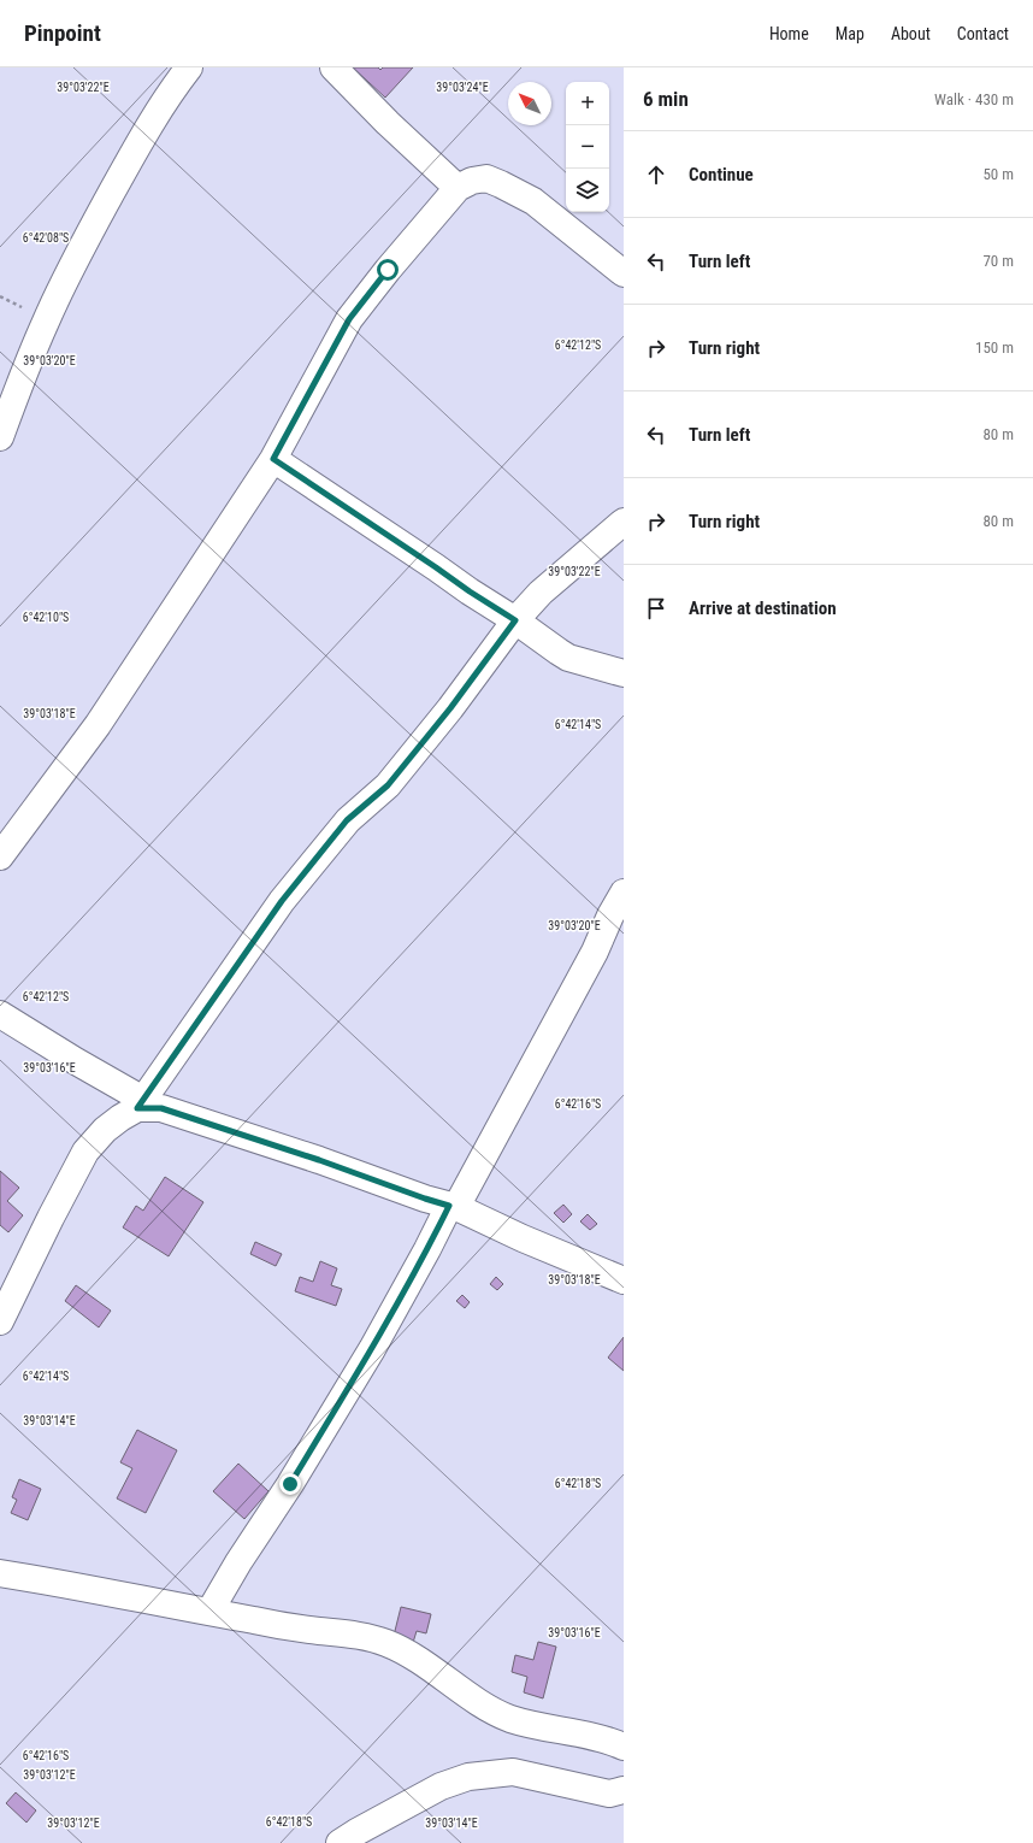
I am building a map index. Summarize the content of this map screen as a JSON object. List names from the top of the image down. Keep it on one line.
{"north":"top left","page":{"header":"Pinpoint","nav":["Home","Map","About","Contact"],"heading":["6 min","Walk · 430 m"],"map_buttons":["+","−"],"list":[["Continue","50 m"],["Turn left","70 m"],["Turn right","150 m"],["Turn left","80 m"],["Turn right","80 m"],"Arrive at destination"]},"coordinates":["39°03'22\"E","39°03'24\"E","6°42'08\"S","6°42'12\"S","39°03'20\"E","6°42'10\"S","39°03'18\"E","6°42'14\"S","39°03'16\"E","6°42'16\"S","39°03'14\"E","6°42'18\"S","39°03'12\"E"]}
